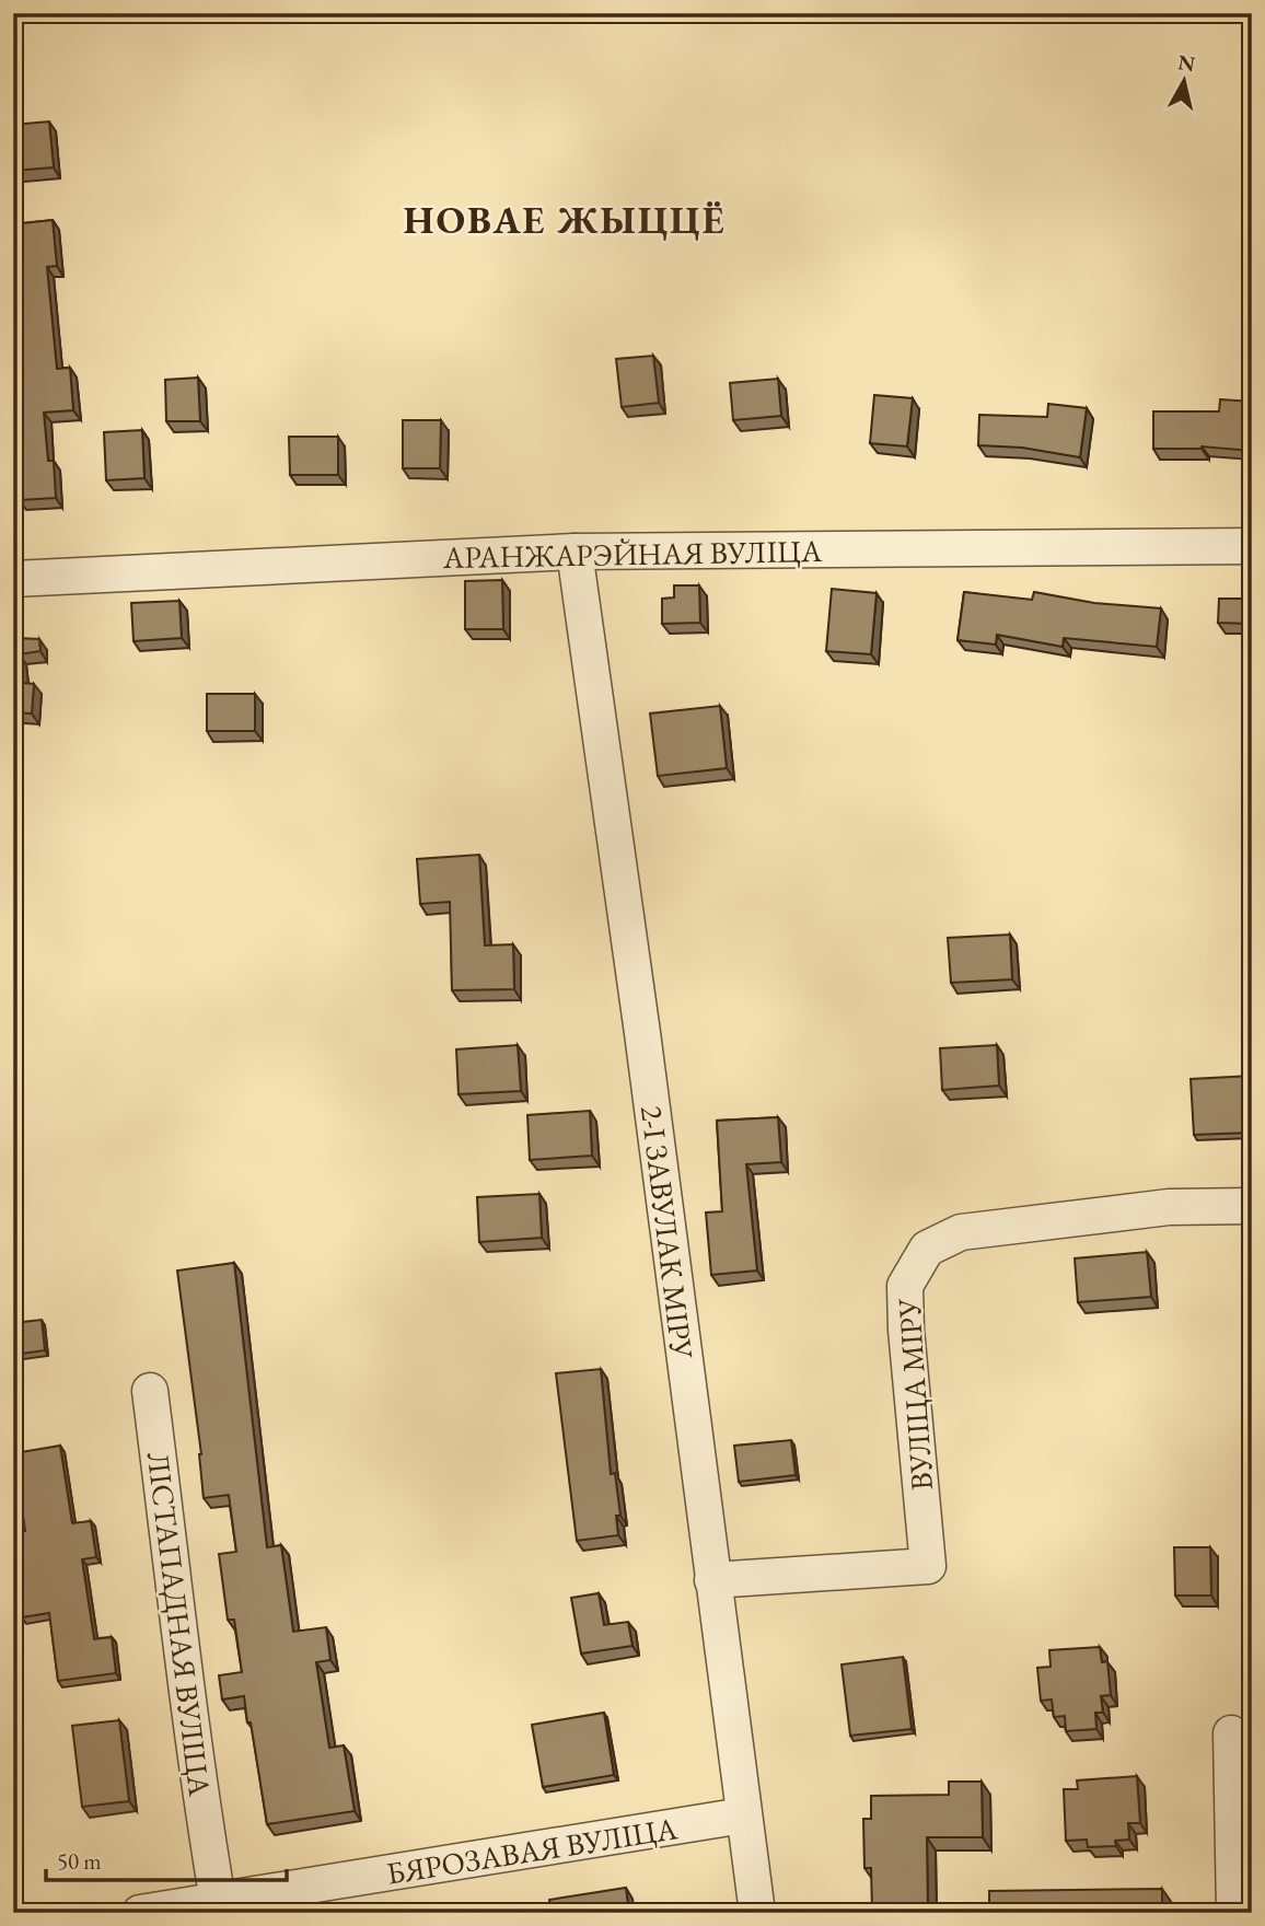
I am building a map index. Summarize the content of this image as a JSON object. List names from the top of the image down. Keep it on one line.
{"streets":{"street":["АРАНЖАРЭЙНАЯ ВУЛІЦА","2-І ЗАВУЛАК МІРУ","ВУЛІЦА МІРУ","ЛІСТАПАДНАЯ ВУЛІЦА","БЯРОЗАВАЯ ВУЛІЦА"]},"crossings":[["АРАНЖАРЭЙНАЯ ВУЛІЦА","2-І ЗАВУЛАК МІРУ"],["2-І ЗАВУЛАК МІРУ","ВУЛІЦА МІРУ"],["2-І ЗАВУЛАК МІРУ","БЯРОЗАВАЯ ВУЛІЦА"],["ЛІСТАПАДНАЯ ВУЛІЦА","БЯРОЗАВАЯ ВУЛІЦА"]],"districts":["НОВАЕ ЖЫЦЦЁ"],"scale_bar":"50 m","north":"top"}
